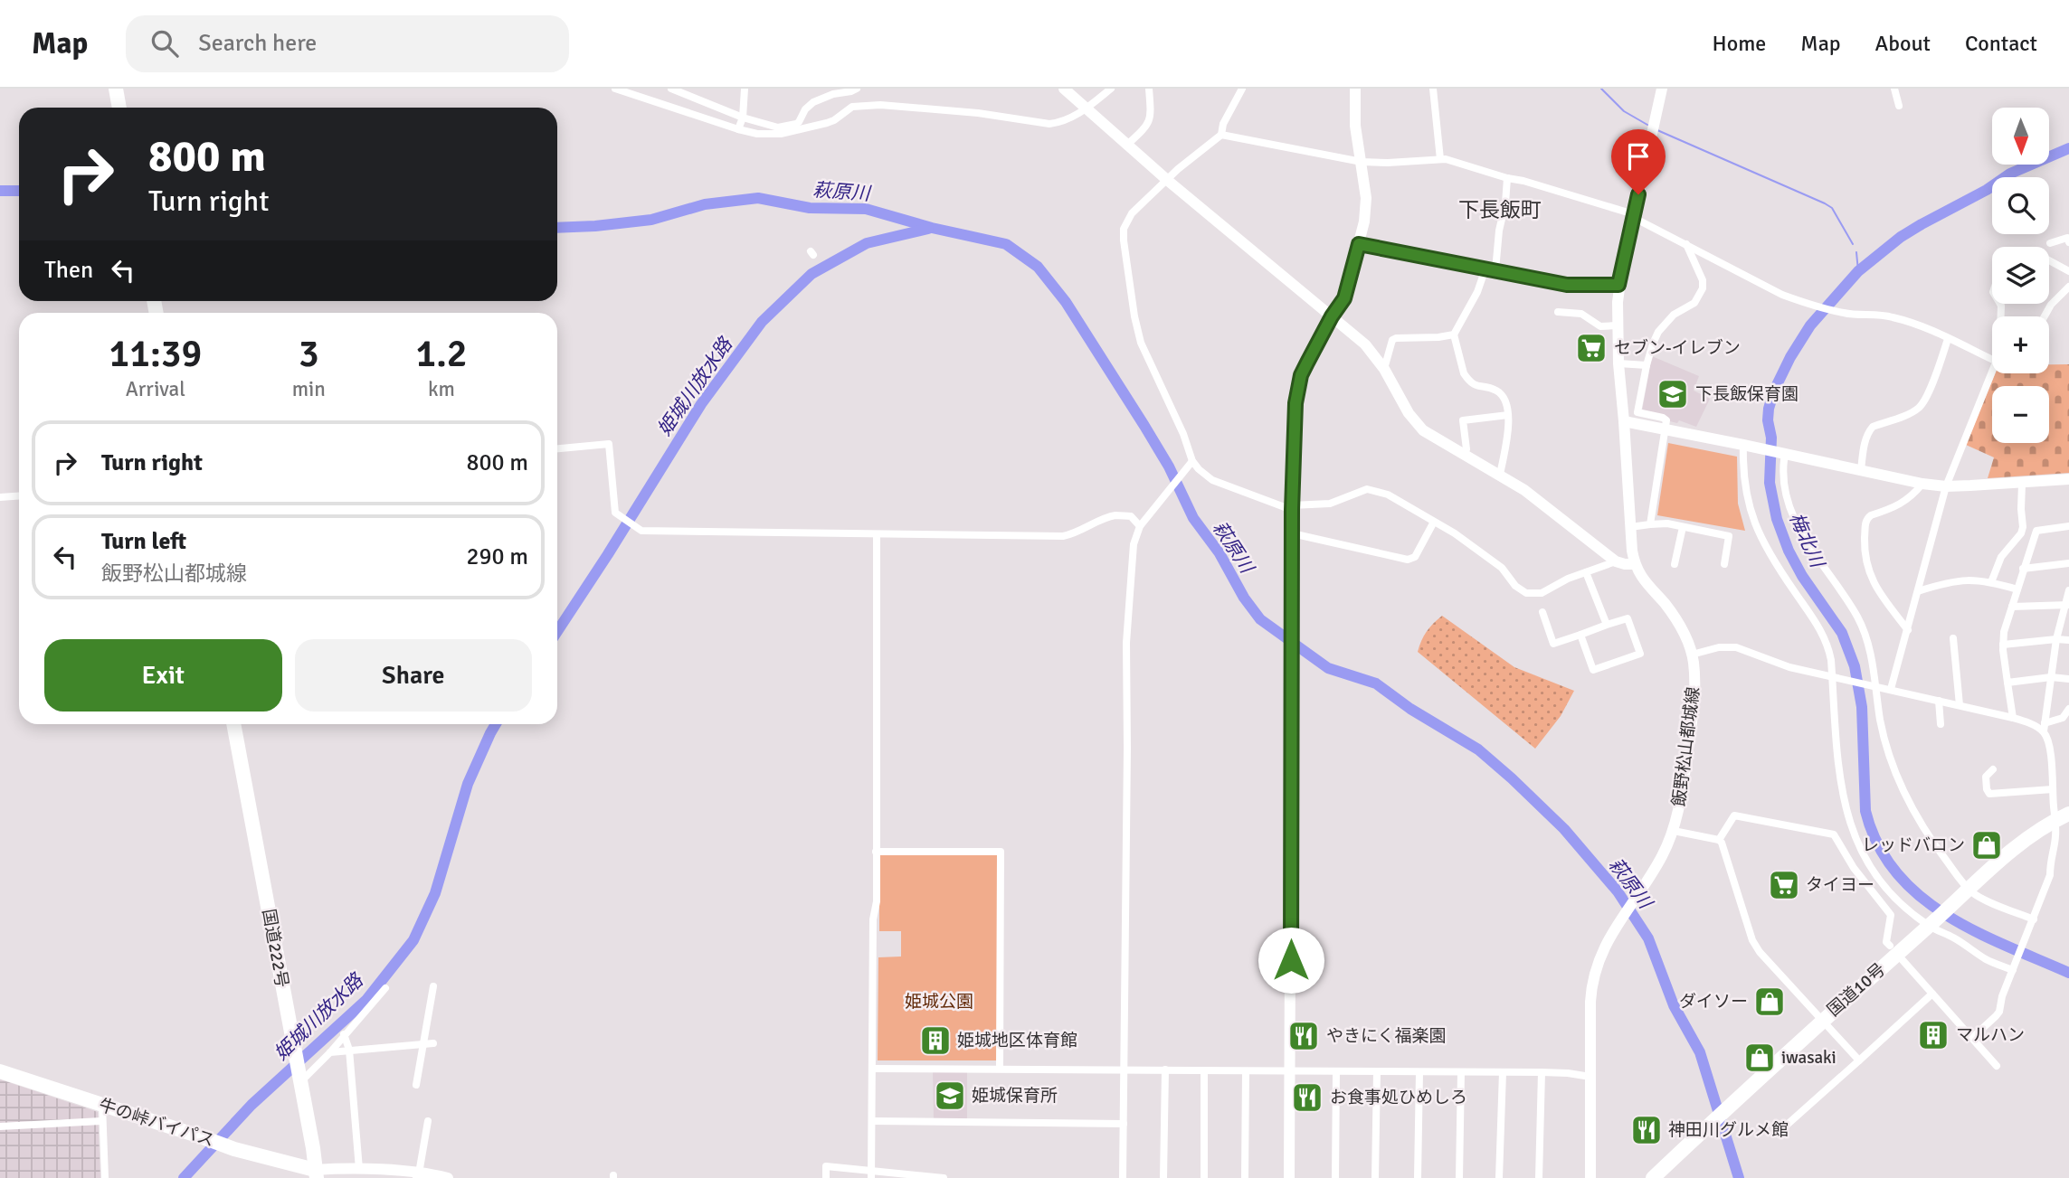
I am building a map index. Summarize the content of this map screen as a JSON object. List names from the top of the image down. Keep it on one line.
{"streets":{"highway":["国道222号","国道10号","牛の峠バイパス"],"street":["飯野松山都城線"]},"crossings":[["国道222号","牛の峠バイパス"]],"districts":["下長飯町"],"water":["萩原川","姫城川放水路","梅北川"],"parks":["姫城公園"],"places":{"supermarket":["セブン-イレブン","タイヨー"],"school or university":["下長飯保育園","姫城保育所"],"shop":["レッドバロン","ダイソー","iwasaki"],"building":["マルハン","姫城地区体育館"],"restaurant":["やきにく福楽園","お食事処ひめしろ","神田川グルメ館"]},"north":"bottom","page":{"header":"Map","search":"Search here","nav":["Home","Map","About","Contact"],"map_buttons":["+","−"],"turn":["800 m","Turn right"],"then":"Then","eta":["11:39","Arrival","3","min","1.2","km"],"list":[{"name":"Turn right","value":"800 m"},{"name":"Turn left","note":"飯野松山都城線","value":"290 m"}],"buttons":["Exit","Share"]}}
